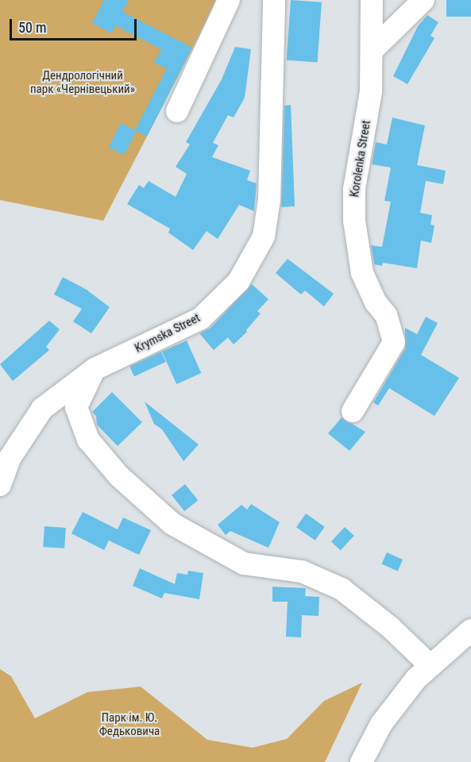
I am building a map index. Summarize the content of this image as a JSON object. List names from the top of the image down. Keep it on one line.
{"streets":{"street":["Korolenka Street","Krymska Street"]},"parks":["Дендрологічний парк «Чернівецький»","Парк ім. Ю. Федьковича"],"scale_bar":"50 m"}
